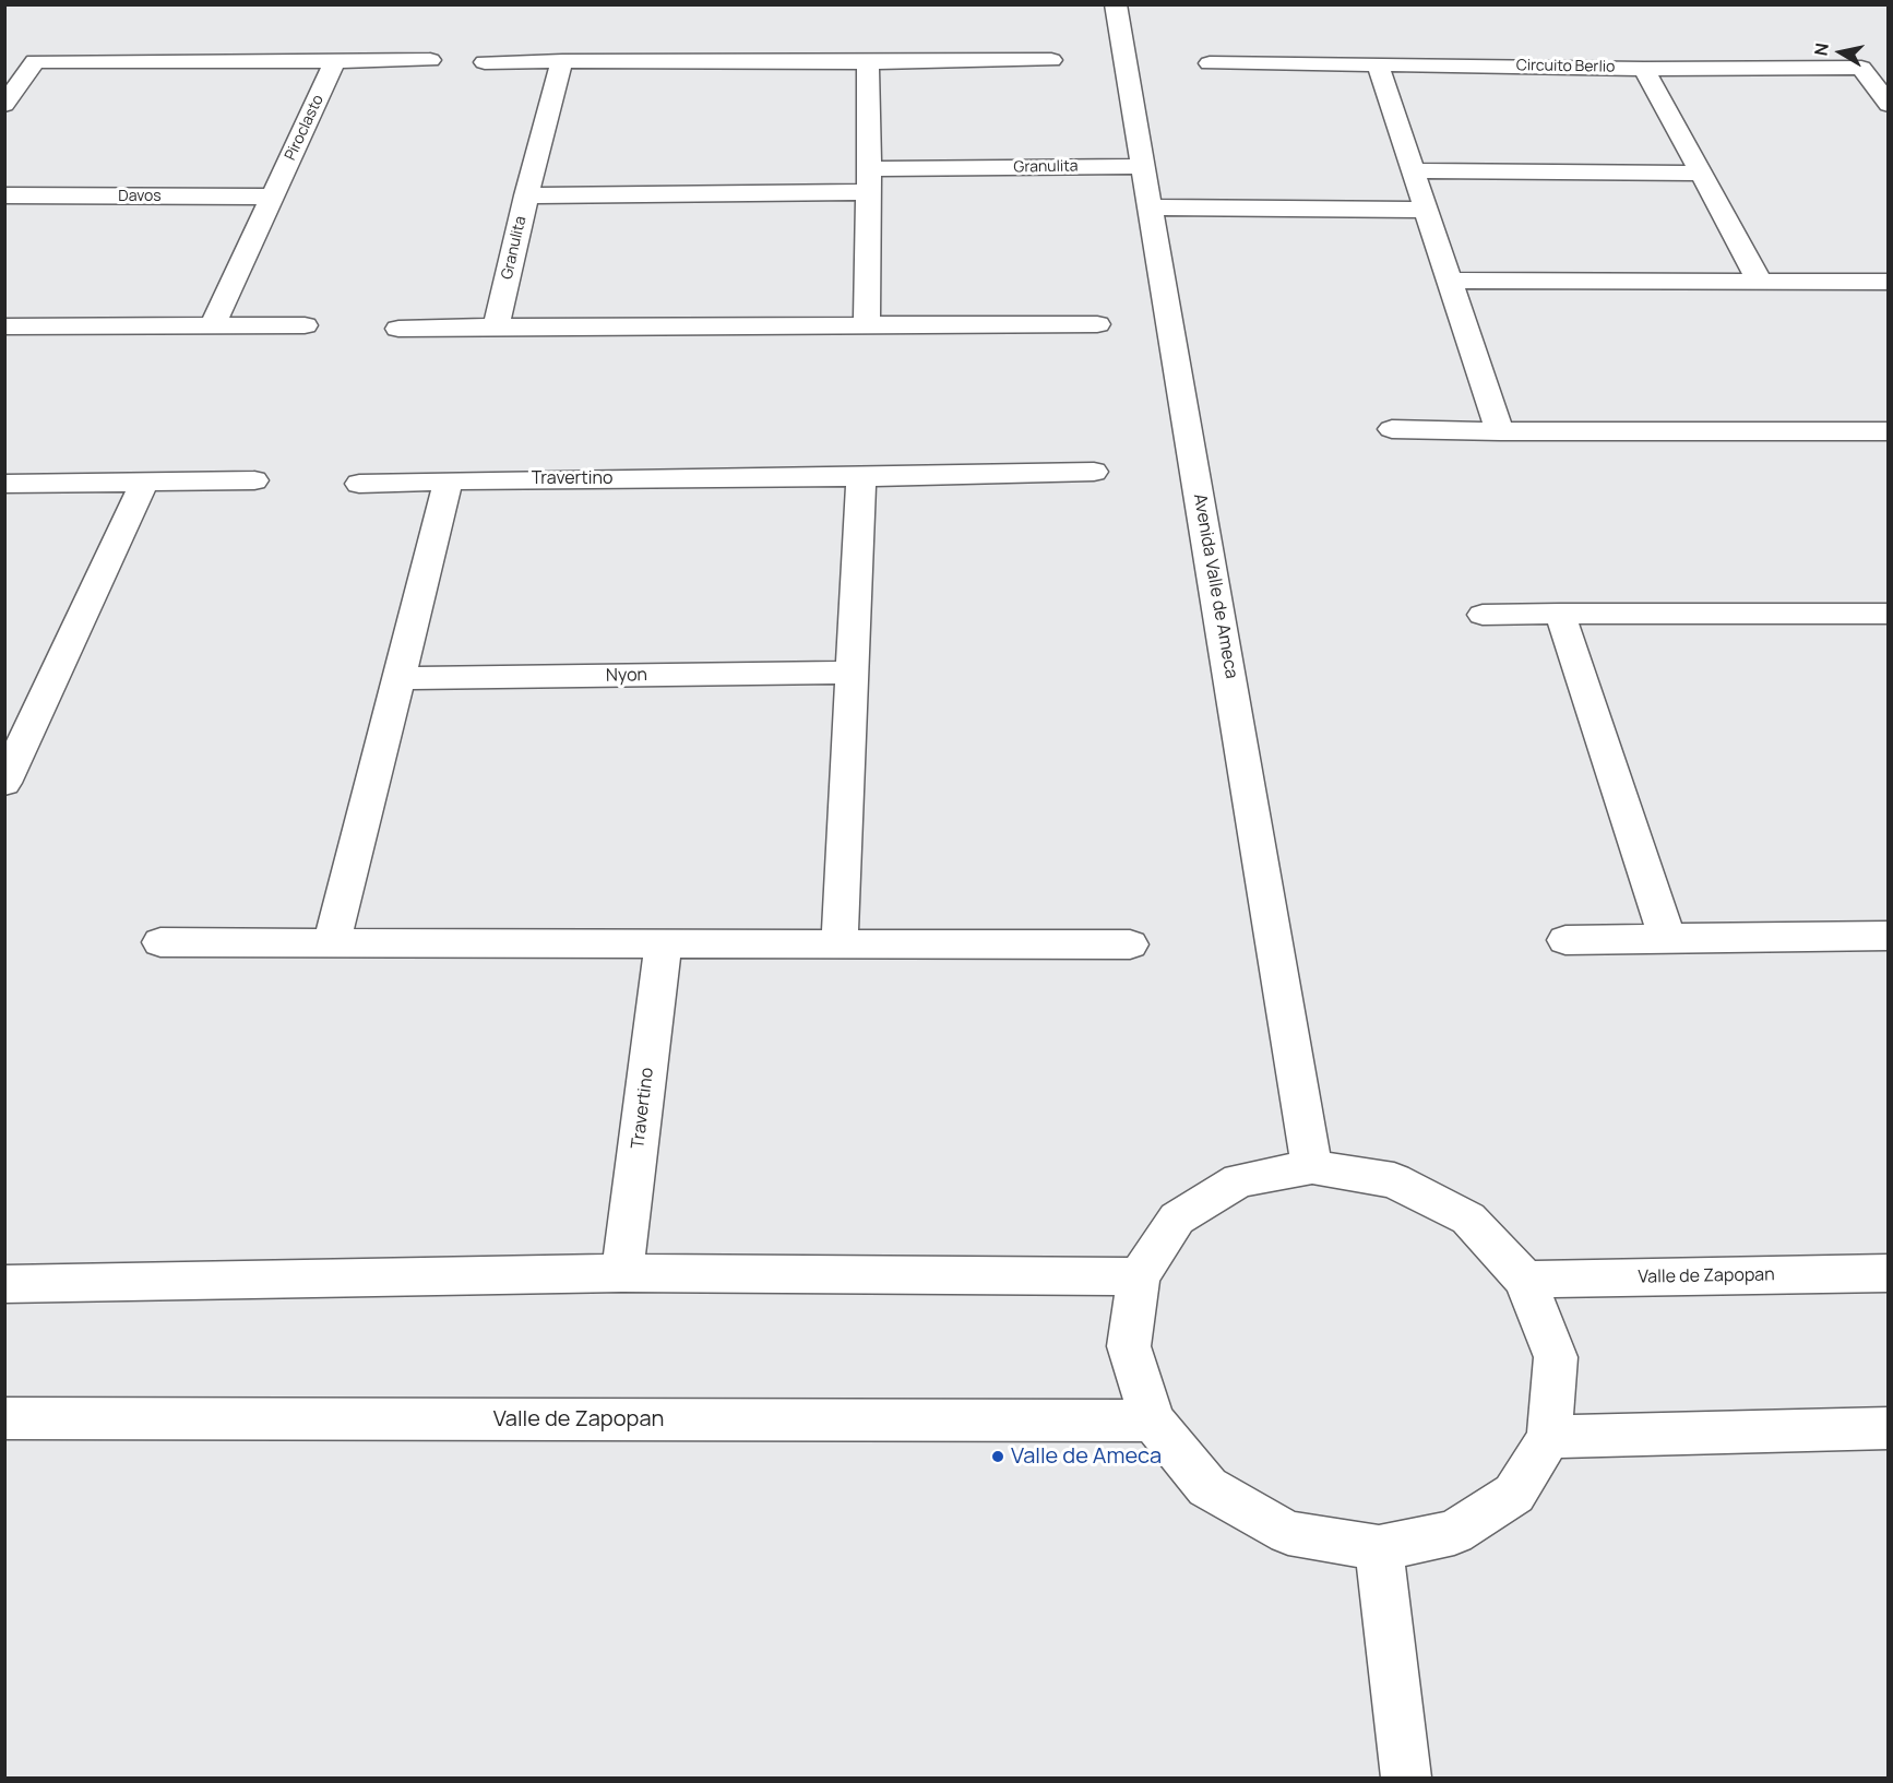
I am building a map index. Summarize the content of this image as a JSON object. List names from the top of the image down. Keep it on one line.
{"streets":{"street":["Circuito Berlio","Piroclasto","Granulita","Davos","Travertino","Avenida Valle de Ameca","Nyon","Valle de Zapopan"]},"crossings":[["Piroclasto","Davos"],["Granulita","Avenida Valle de Ameca"]],"places":["Valle de Ameca"],"north":"left"}
